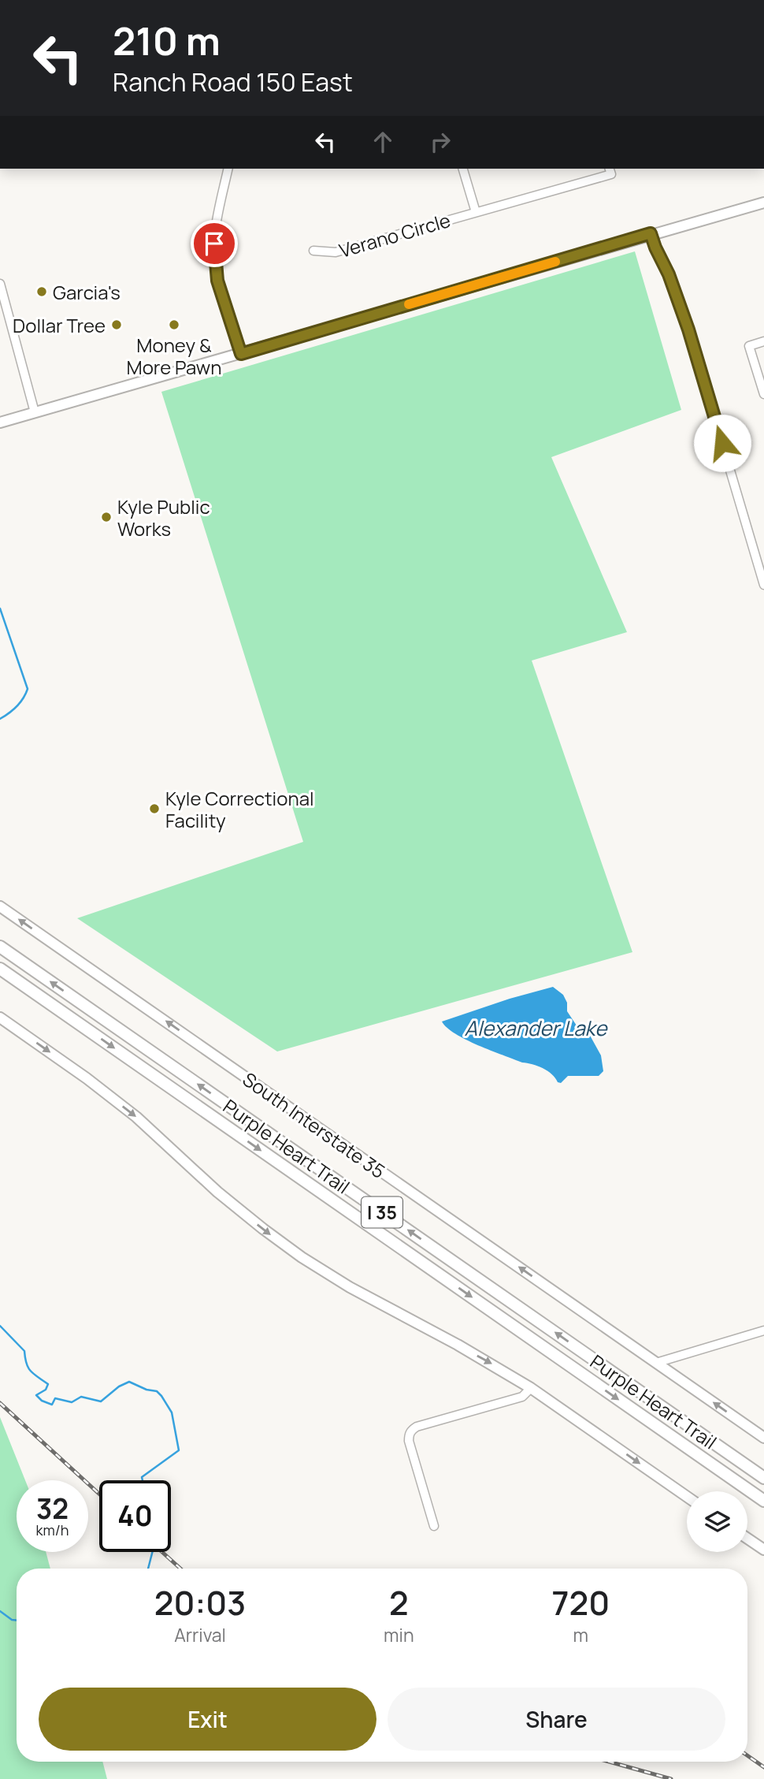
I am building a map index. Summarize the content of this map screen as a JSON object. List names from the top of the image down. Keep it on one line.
{"streets":{"highway":["Purple Heart Trail","I 35"],"main road":["South Interstate 35"],"street":["Verano Circle"]},"one_way":["South Interstate 35"],"water":["Alexander Lake"],"places":["Garcia's","Dollar Tree","Money & More Pawn","Kyle Public Works","Kyle Correctional Facility"],"page":{"turn":["210 m","Ranch Road 150 East"],"speed":"32 km/h","limit":"40","eta":["20:03","Arrival","2","min","720","m"],"buttons":["Exit","Share"]}}
